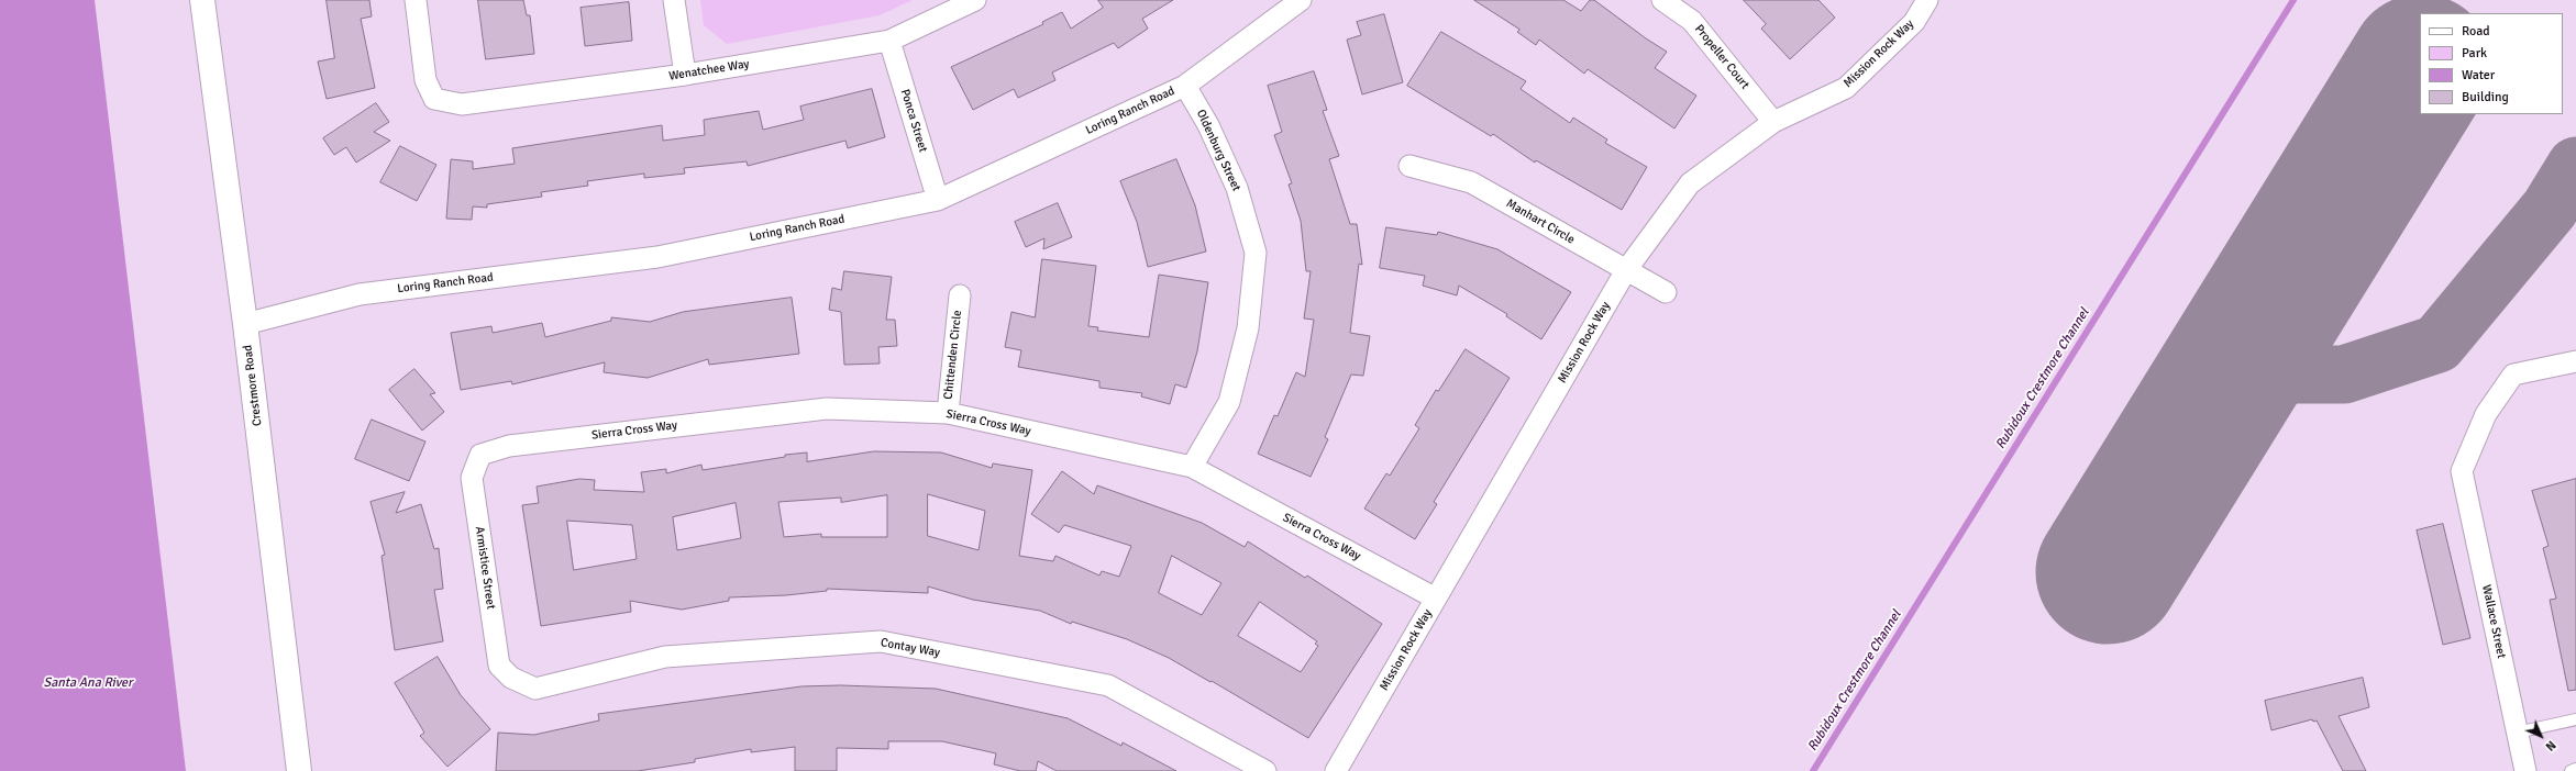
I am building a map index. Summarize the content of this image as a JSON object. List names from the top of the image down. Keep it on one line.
{"streets":{"street":["Mission Rock Way","Propeller Court","Wenatchee Way","Loring Ranch Road","Ponca Street","Oldenburg Street","Manhart Circle","Chittenden Circle","Crestmore Road","Sierra Cross Way","Armistice Street","Wallace Street","Contay Way"]},"crossings":[["Mission Rock Way","Propeller Court"],["Mission Rock Way","Manhart Circle"],["Mission Rock Way","Sierra Cross Way"],["Wenatchee Way","Ponca Street"],["Loring Ranch Road","Ponca Street"],["Loring Ranch Road","Oldenburg Street"],["Loring Ranch Road","Crestmore Road"],["Oldenburg Street","Sierra Cross Way"],["Chittenden Circle","Sierra Cross Way"],["Sierra Cross Way","Armistice Street"],["Armistice Street","Contay Way"]],"water":["Rubidoux Crestmore Channel","Santa Ana River"],"legend":["Road","Park","Water","Building"],"north":"bottom right"}
